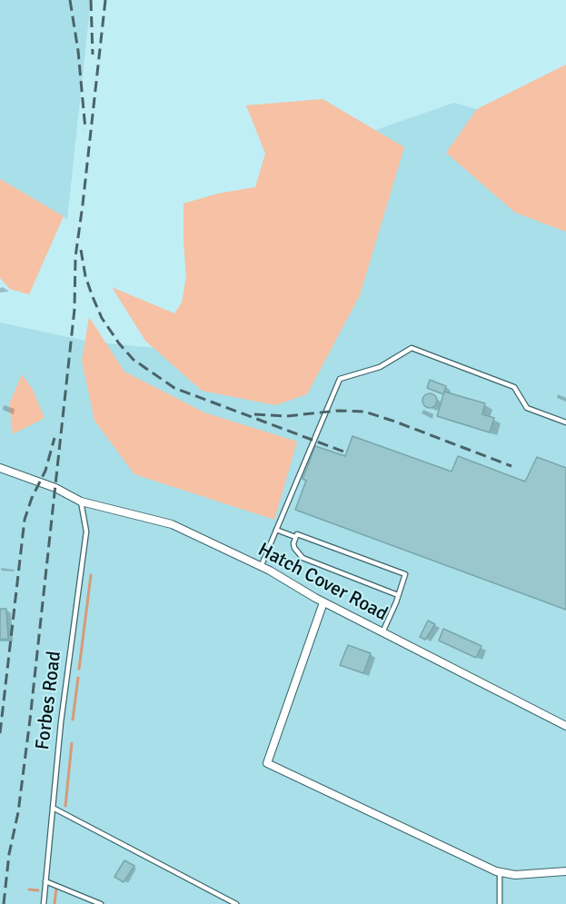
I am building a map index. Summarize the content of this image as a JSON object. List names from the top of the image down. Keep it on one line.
{"streets":{"street":["Hatch Cover Road"],"lane":["Forbes Road"]},"crossings":[["Hatch Cover Road","Forbes Road"]]}
